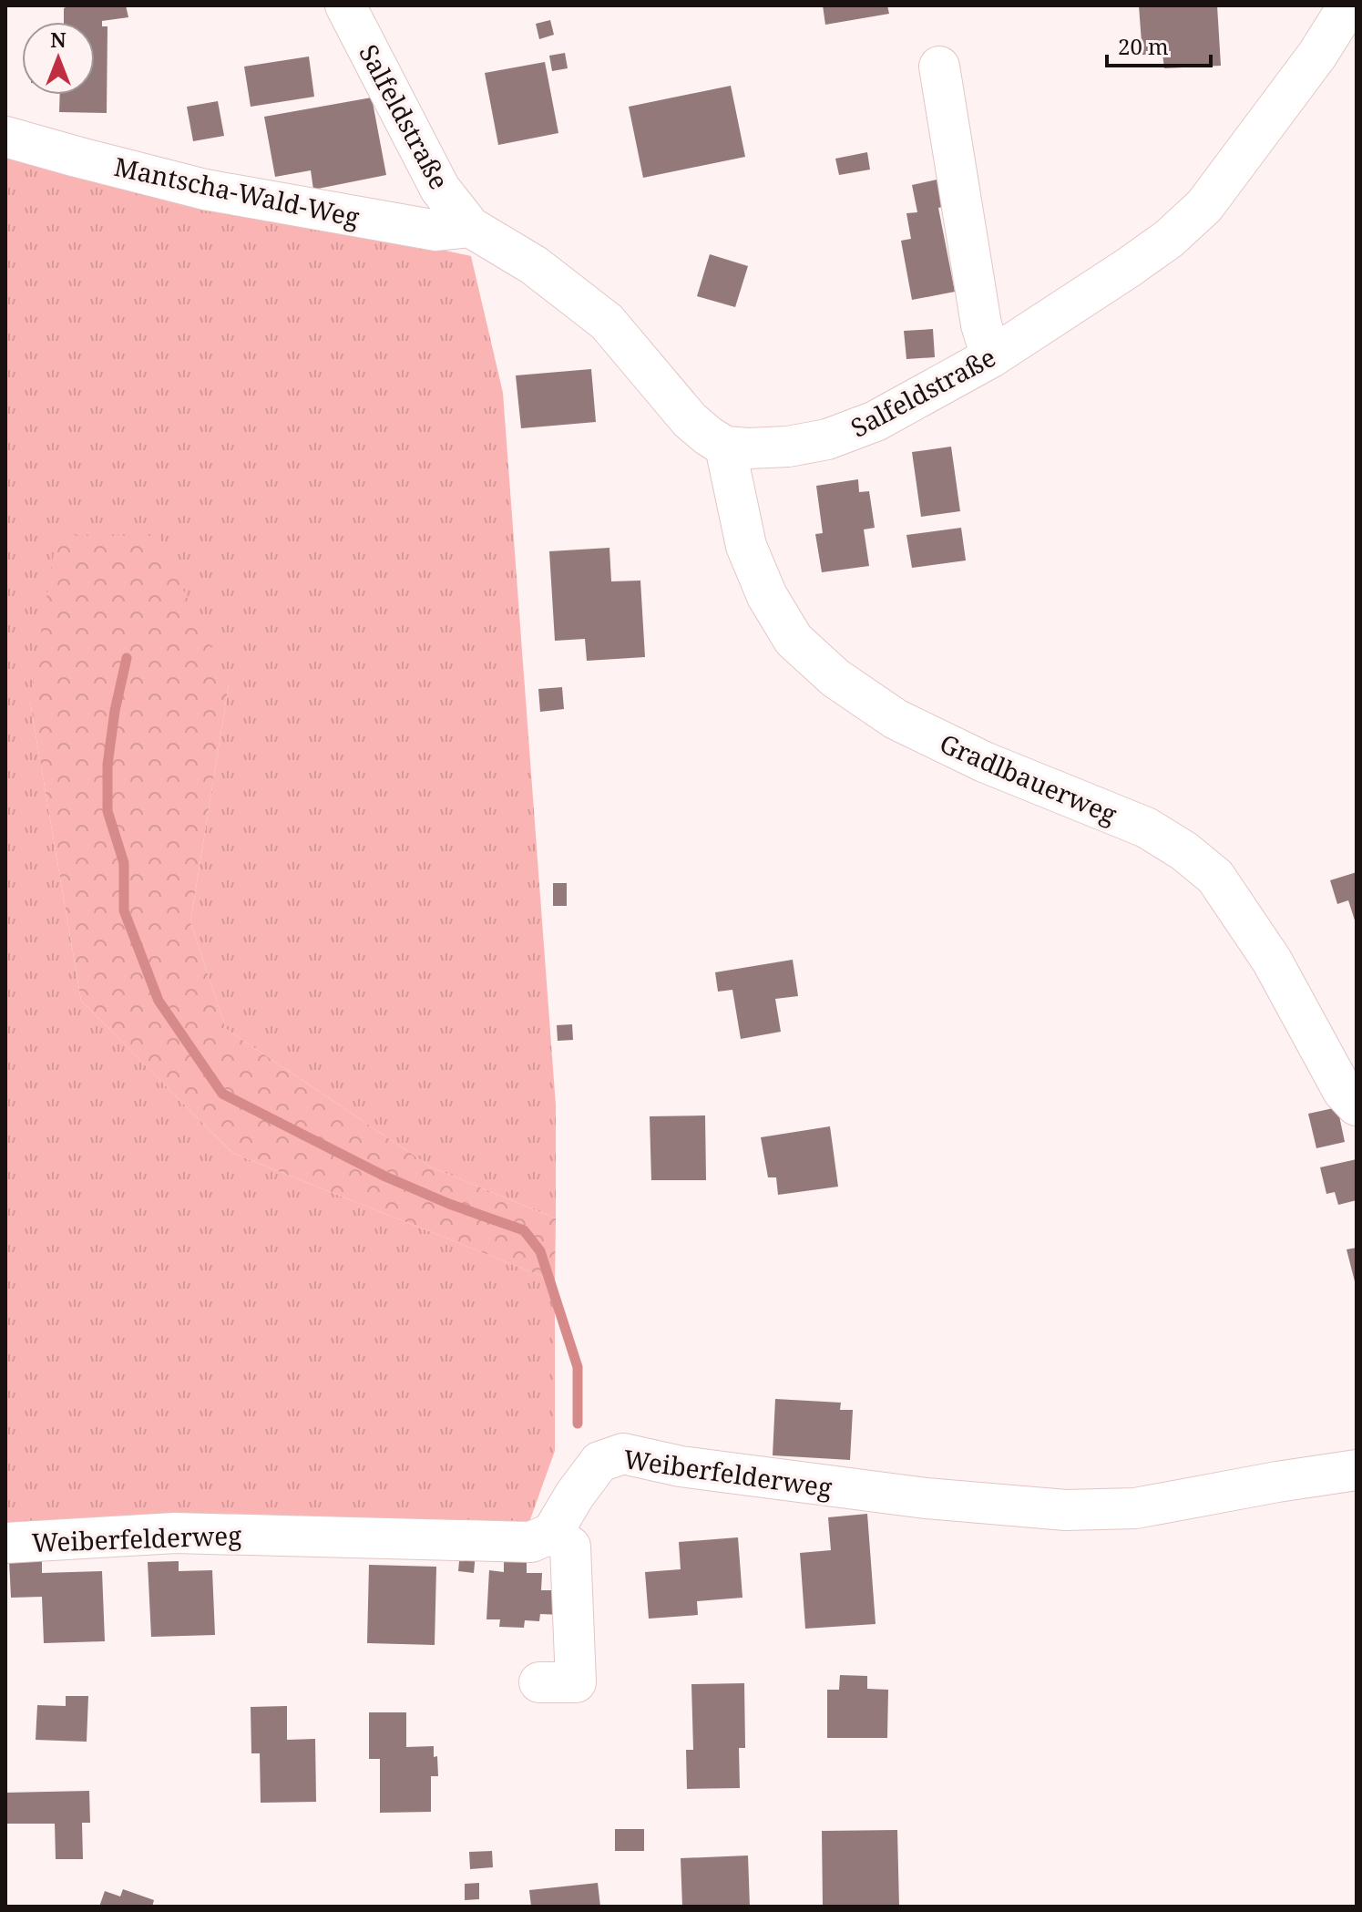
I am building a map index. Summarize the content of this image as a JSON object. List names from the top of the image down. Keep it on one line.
{"streets":{"street":["Salfeldstraße","Mantscha-Wald-Weg","Gradlbauerweg","Weiberfelderweg"]},"crossings":[["Salfeldstraße","Mantscha-Wald-Weg"],["Salfeldstraße","Gradlbauerweg"]],"scale_bar":"20 m","north":"top"}
